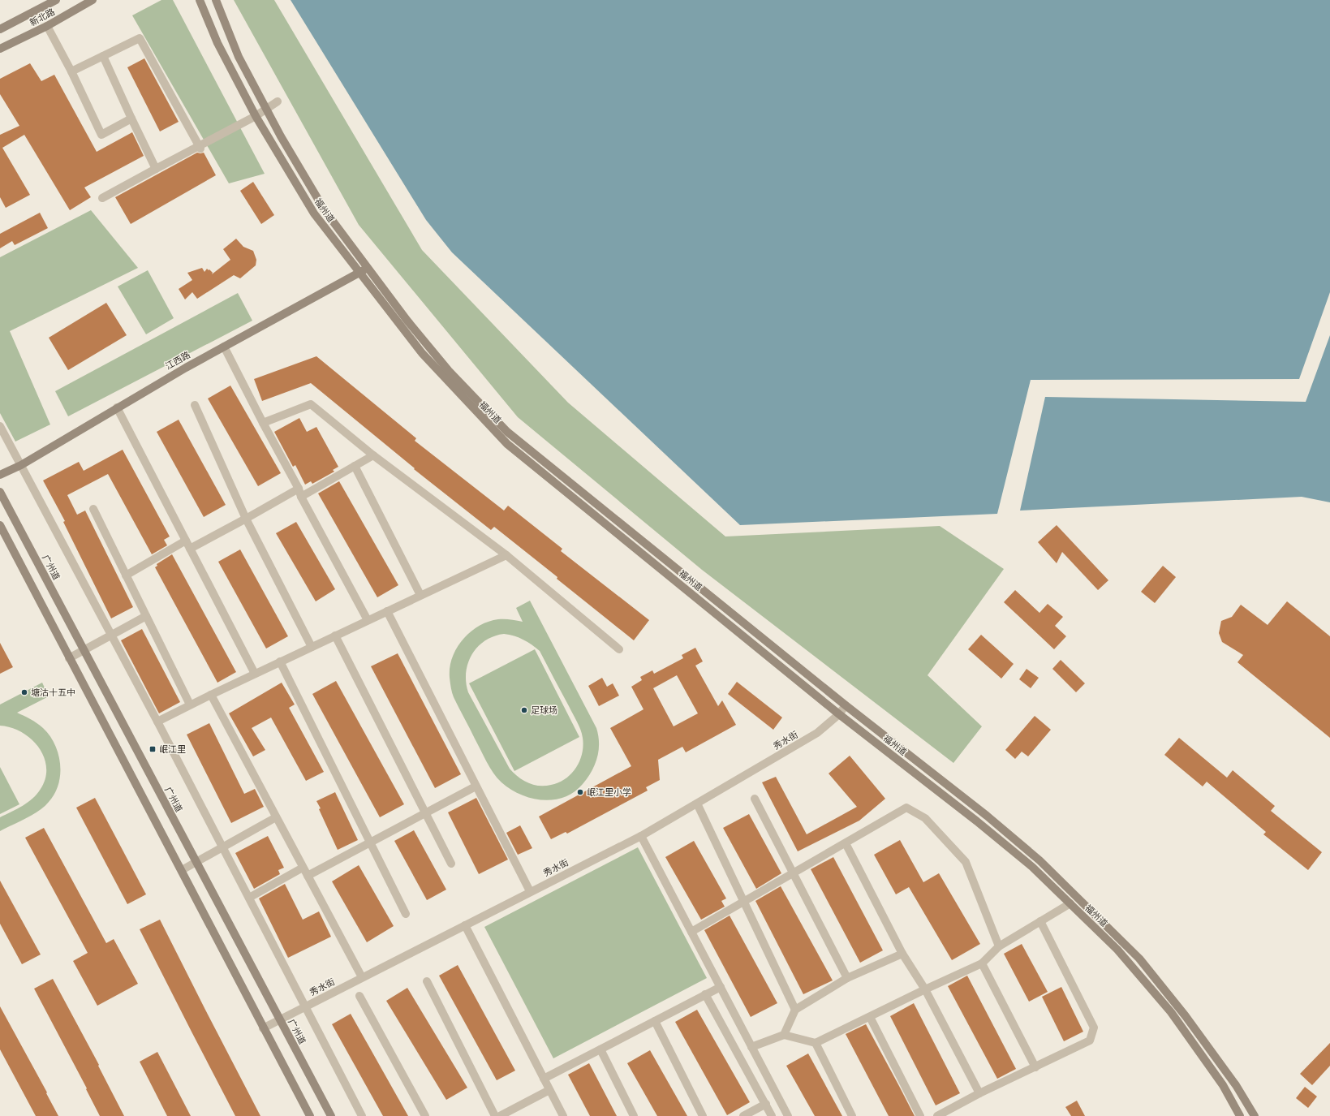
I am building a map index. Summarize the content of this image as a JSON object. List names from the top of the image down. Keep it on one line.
{"streets":{"main road":["新北路","福州道","江西路","广州道"],"street":["秀水街"]},"crossings":[["福州道","江西路"],["福州道","秀水街"],["广州道","秀水街"]],"places":{"other":["塘沽十五中","足球场","岷江里小学"],"transit":["岷江里"]}}
